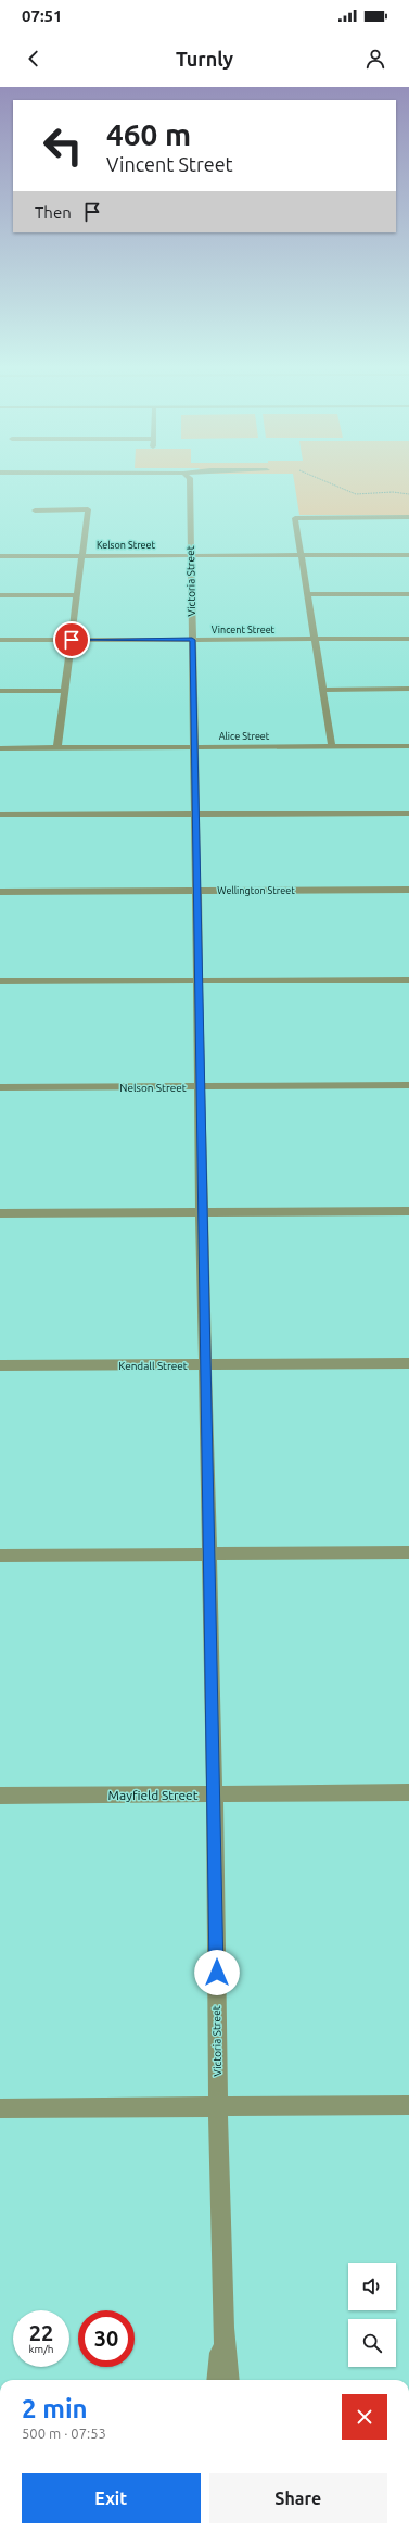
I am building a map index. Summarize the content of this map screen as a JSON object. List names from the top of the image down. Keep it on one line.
{"streets":{"street":["Kelson Street","Victoria Street","Vincent Street","Alice Street","Wellington Street","Nelson Street","Kendall Street","Mayfield Street"]},"crossings":[["Kelson Street","Victoria Street"],["Victoria Street","Vincent Street"],["Victoria Street","Alice Street"],["Victoria Street","Wellington Street"],["Victoria Street","Nelson Street"],["Victoria Street","Kendall Street"],["Victoria Street","Mayfield Street"]],"page":{"status":"07:51","header":"Turnly","turn":["460 m","Vincent Street"],"then":"Then","speed":"22 km/h","limit":"30","heading":["2 min","500 m · 07:53"],"buttons":["Exit","Share"]}}
